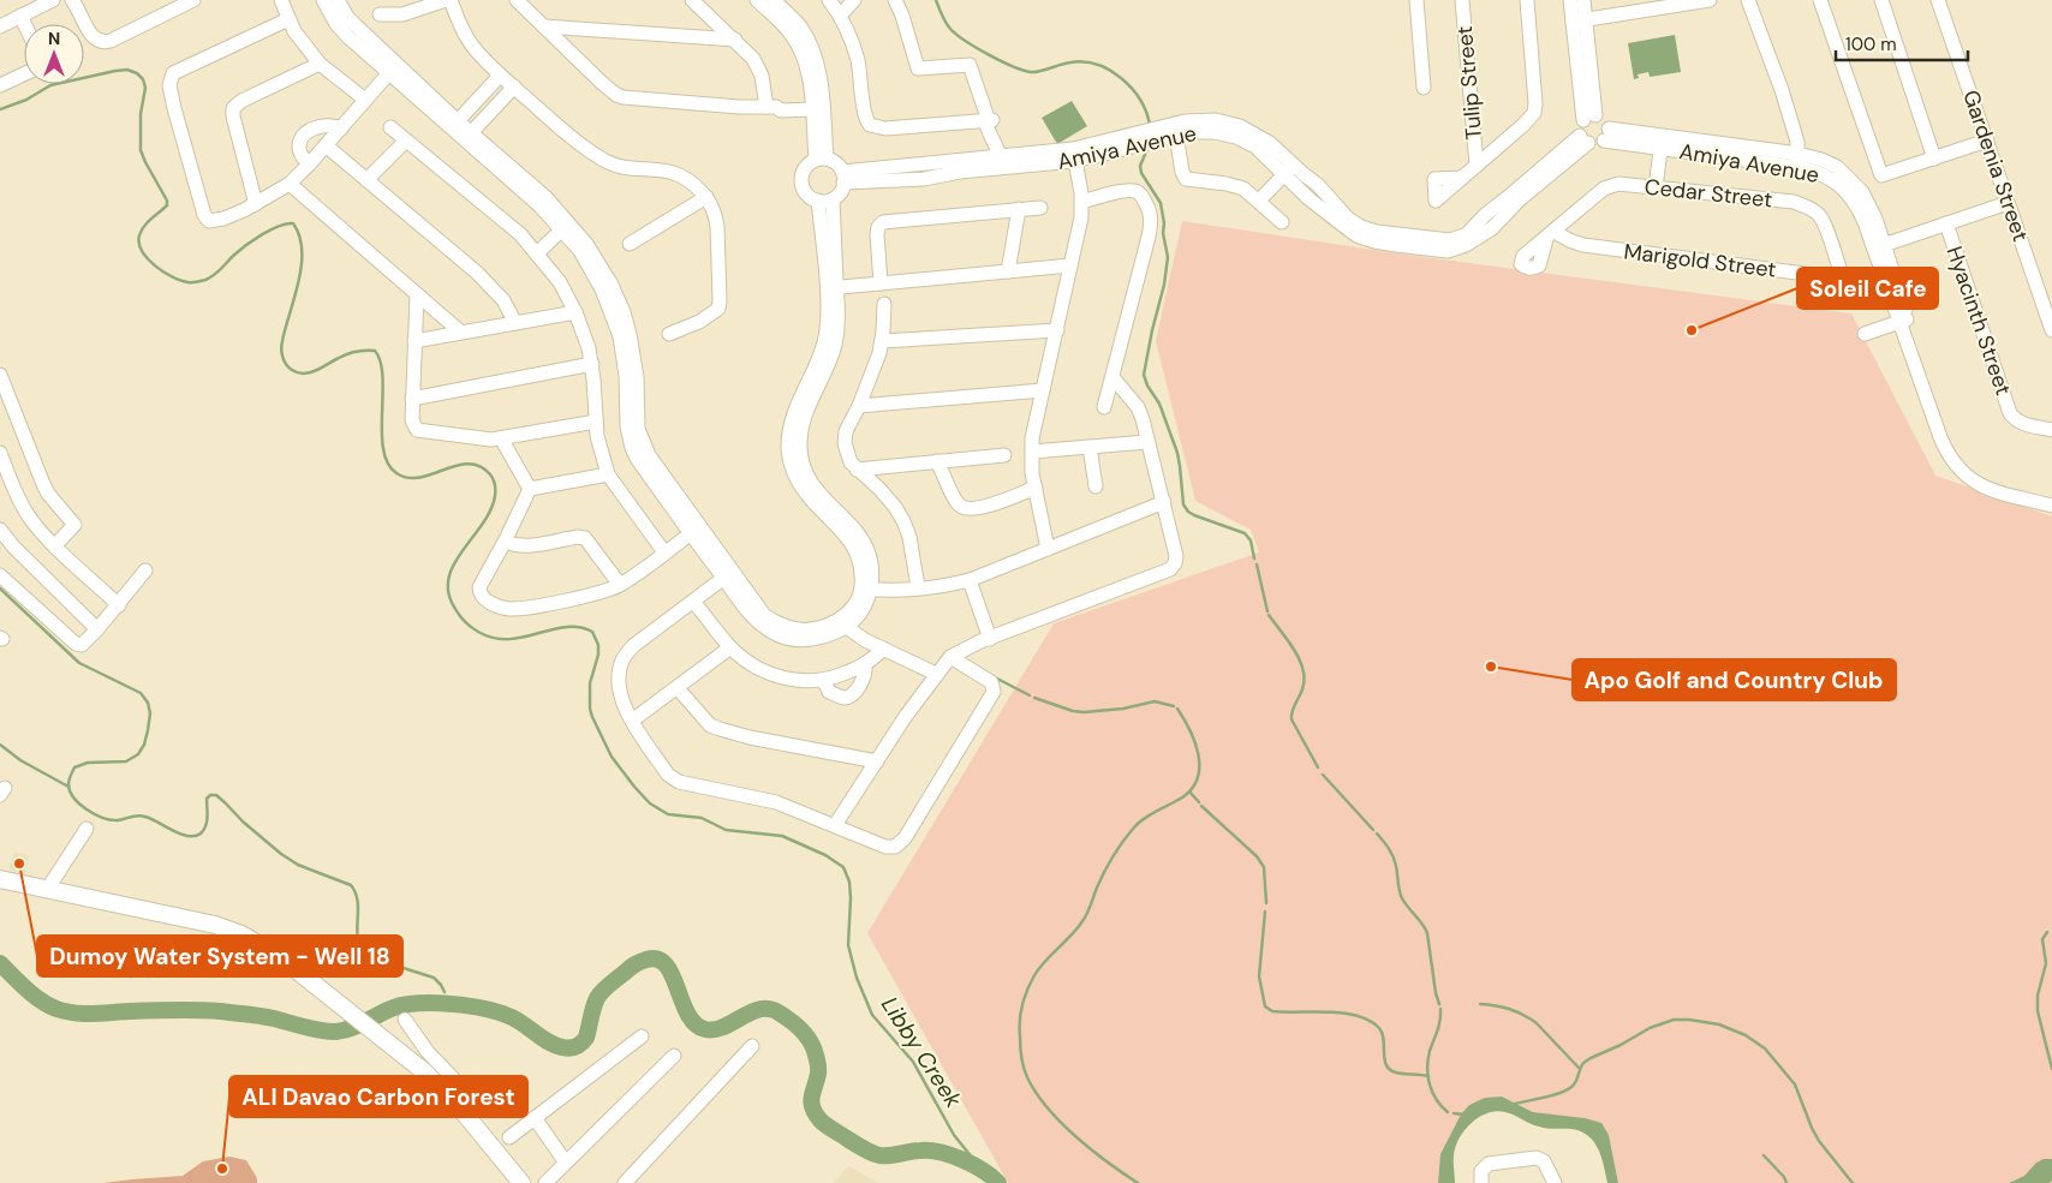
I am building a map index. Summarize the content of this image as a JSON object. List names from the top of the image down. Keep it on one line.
{"streets":{"street":["Tulip Street","Amiya Avenue","Gardenia Street","Cedar Street","Marigold Street","Hyacinth Street"]},"crossings":[["Amiya Avenue","Marigold Street"],["Cedar Street","Marigold Street"]],"water":["Libby Creek"],"places":["Soleil Cafe","Apo Golf and Country Club","Dumoy Water System - Well 18","ALI Davao Carbon Forest"],"scale_bar":"100 m","north":"top"}
